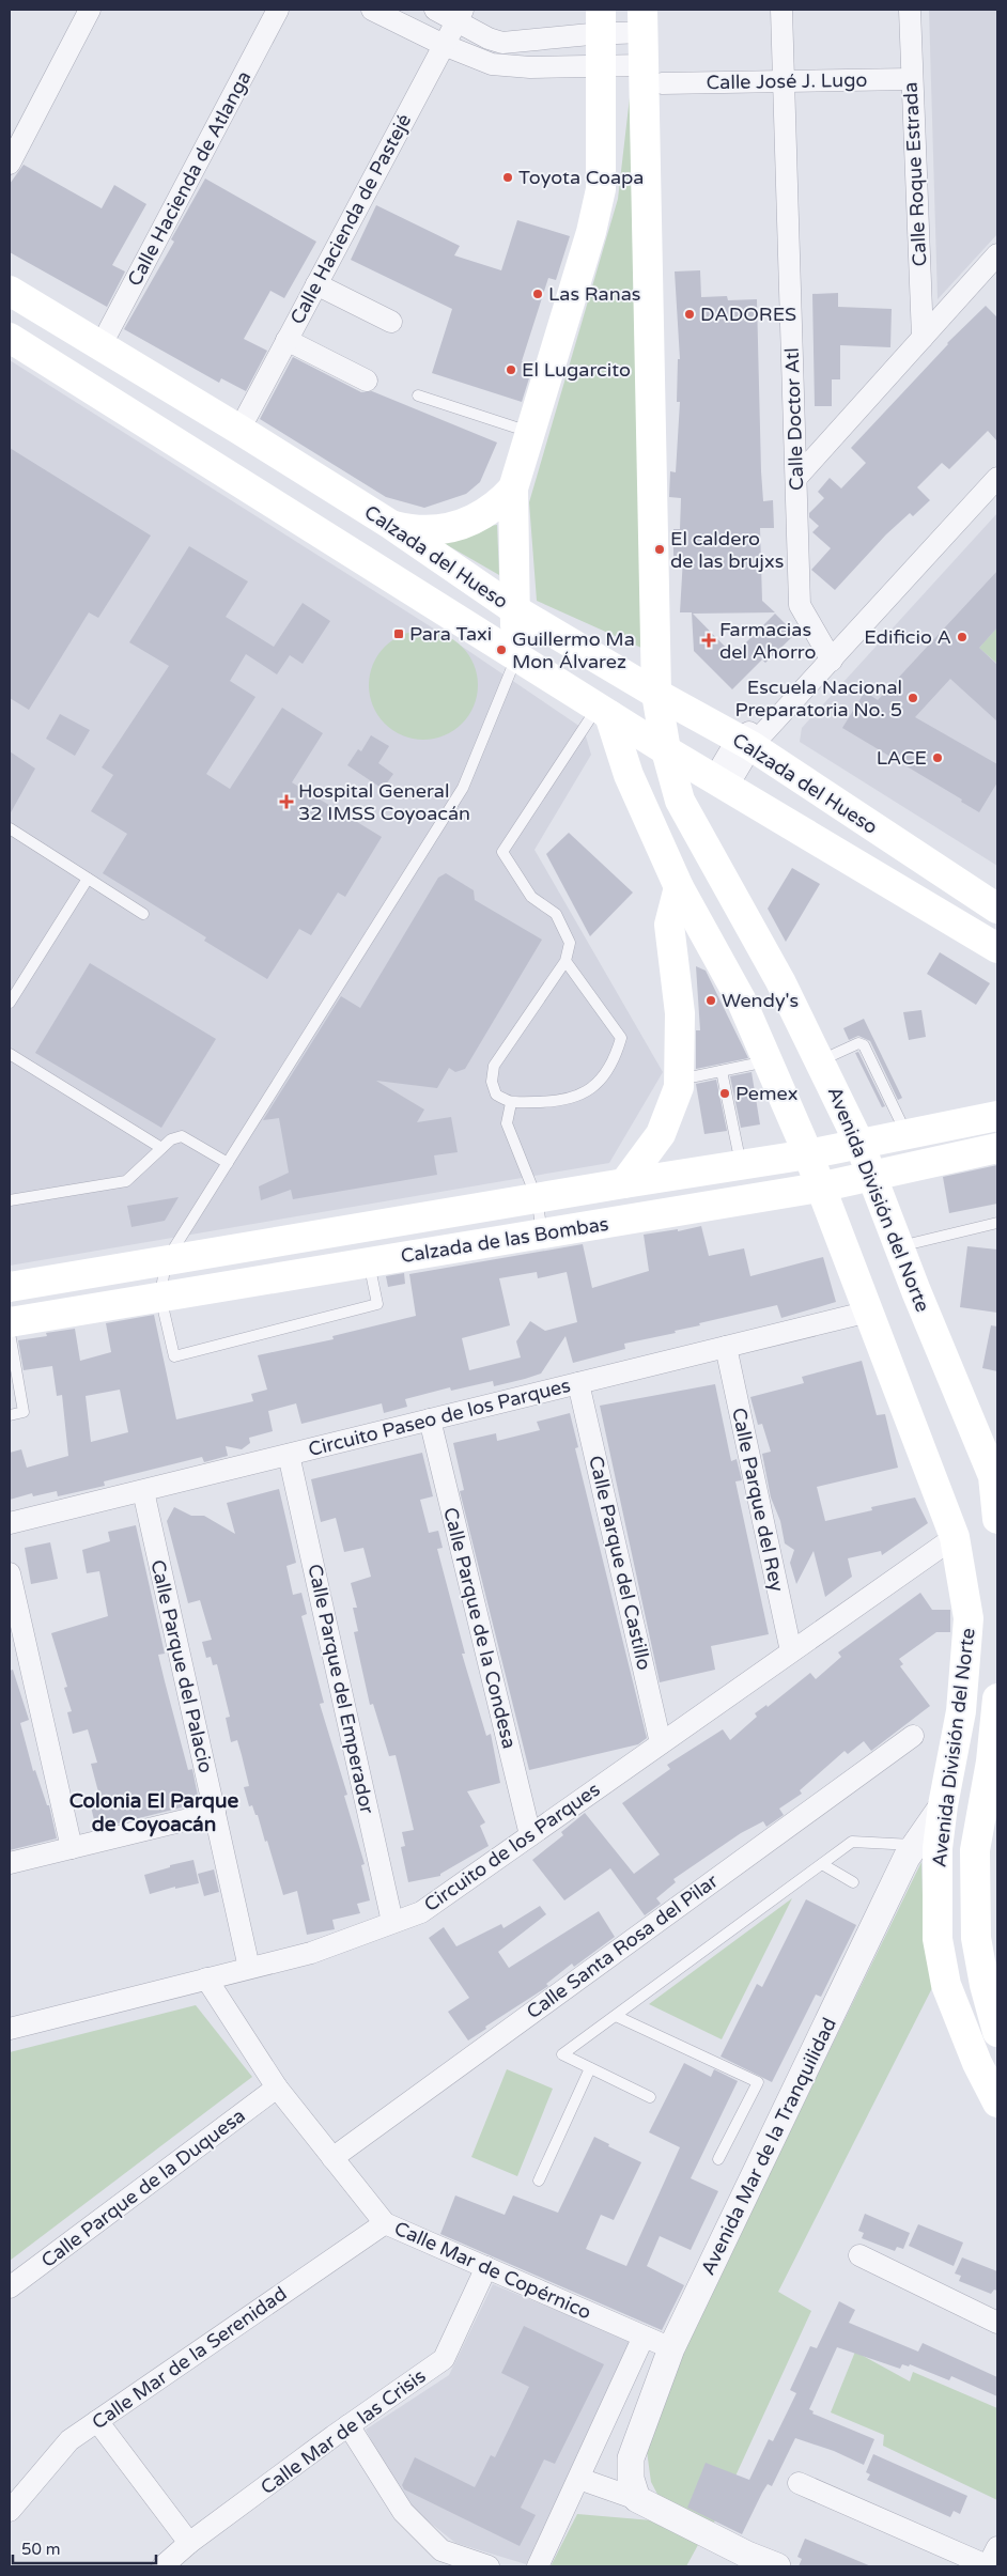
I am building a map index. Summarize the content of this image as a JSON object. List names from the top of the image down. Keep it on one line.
{"streets":{"main road":["Calzada del Hueso","Avenida División del Norte","Calzada de las Bombas"],"street":["Calle José J. Lugo","Calle Roque Estrada","Calle Hacienda de Atlanga","Calle Hacienda de Pastejé","Calle Doctor Atl","Circuito Paseo de los Parques","Calle Parque del Rey","Calle Parque del Castillo","Calle Parque de la Condesa","Calle Parque del Palacio","Calle Parque del Emperador","Circuito de los Parques","Calle Santa Rosa del Pilar","Avenida Mar de la Tranquilidad","Calle Parque de la Duquesa","Calle Mar de Copérnico","Calle Mar de la Serenidad","Calle Mar de las Crisis"]},"crossings":[["Calle José J. Lugo","Calle Roque Estrada"],["Calle José J. Lugo","Calle Hacienda de Pastejé"],["Calle José J. Lugo","Calle Doctor Atl"],["Calle José J. Lugo","Avenida División del Norte"],["Calle Hacienda de Atlanga","Calzada del Hueso"],["Calle Hacienda de Pastejé","Calzada del Hueso"],["Calzada del Hueso","Avenida División del Norte"],["Avenida División del Norte","Calzada de las Bombas"],["Avenida División del Norte","Circuito Paseo de los Parques"],["Avenida División del Norte","Circuito de los Parques"],["Avenida División del Norte","Avenida Mar de la Tranquilidad"],["Circuito Paseo de los Parques","Calle Parque del Rey"],["Circuito Paseo de los Parques","Calle Parque del Castillo"],["Circuito Paseo de los Parques","Calle Parque de la Condesa"],["Circuito Paseo de los Parques","Calle Parque del Palacio"],["Circuito Paseo de los Parques","Calle Parque del Emperador"],["Calle Parque del Rey","Circuito de los Parques"],["Calle Parque del Castillo","Circuito de los Parques"],["Calle Parque de la Condesa","Circuito de los Parques"],["Calle Parque del Palacio","Circuito de los Parques"],["Calle Parque del Emperador","Circuito de los Parques"],["Circuito de los Parques","Calle Mar de Copérnico"],["Calle Santa Rosa del Pilar","Calle Mar de Copérnico"],["Avenida Mar de la Tranquilidad","Calle Mar de Copérnico"],["Calle Parque de la Duquesa","Calle Mar de Copérnico"],["Calle Mar de Copérnico","Calle Mar de la Serenidad"],["Calle Mar de Copérnico","Calle Mar de las Crisis"]],"districts":["Colonia El Parque de Coyoacán"],"places":{"other":["Toyota Coapa","Las Ranas","DADORES","El Lugarcito","El caldero de las brujxs","Edificio A","Guillermo Ma Mon Álvarez","Escuela Nacional Preparatoria No. 5","LACE","Wendy's","Pemex"],"transit":["Para Taxi"],"health":["Farmacias del Ahorro","Hospital General 32 IMSS Coyoacán"]},"scale_bar":"50 m"}
